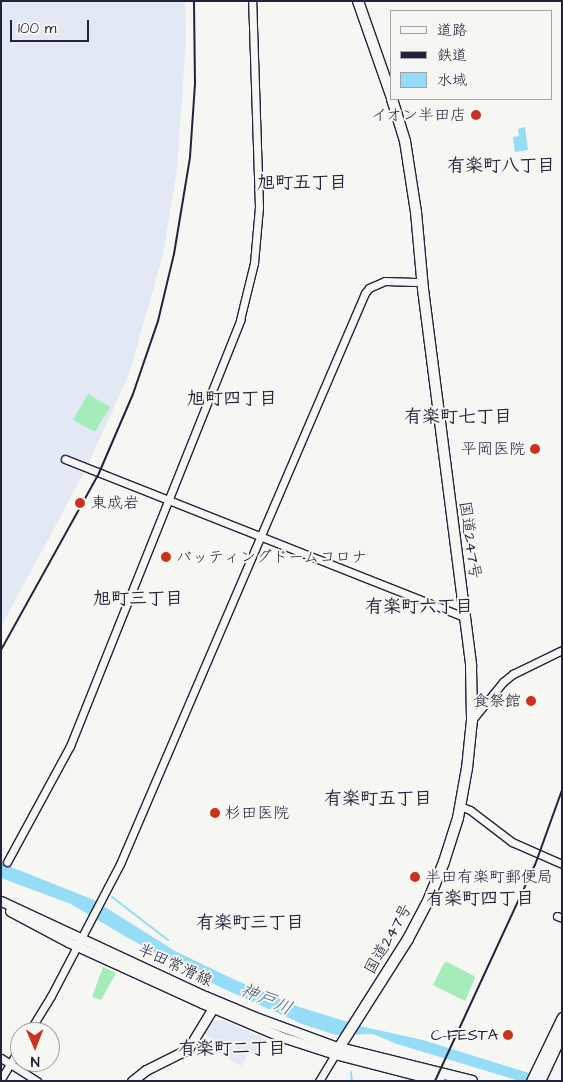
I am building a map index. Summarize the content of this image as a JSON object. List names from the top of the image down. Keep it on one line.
{"streets":{"highway":["国道247号"],"main road":["半田常滑線"]},"crossings":[["国道247号","半田常滑線"]],"districts":["有楽町八丁目","旭町五丁目","旭町四丁目","有楽町七丁目","旭町三丁目","有楽町六丁目","有楽町五丁目","有楽町四丁目","有楽町三丁目","有楽町二丁目"],"water":["神戸川"],"places":["イオン半田店","平岡医院","東成岩","バッティングドームコロナ","食祭館","杉田医院","半田有楽町郵便局","C-FESTA"],"legend":["道路","鉄道","水域"],"scale_bar":"100 m","north":"bottom"}
